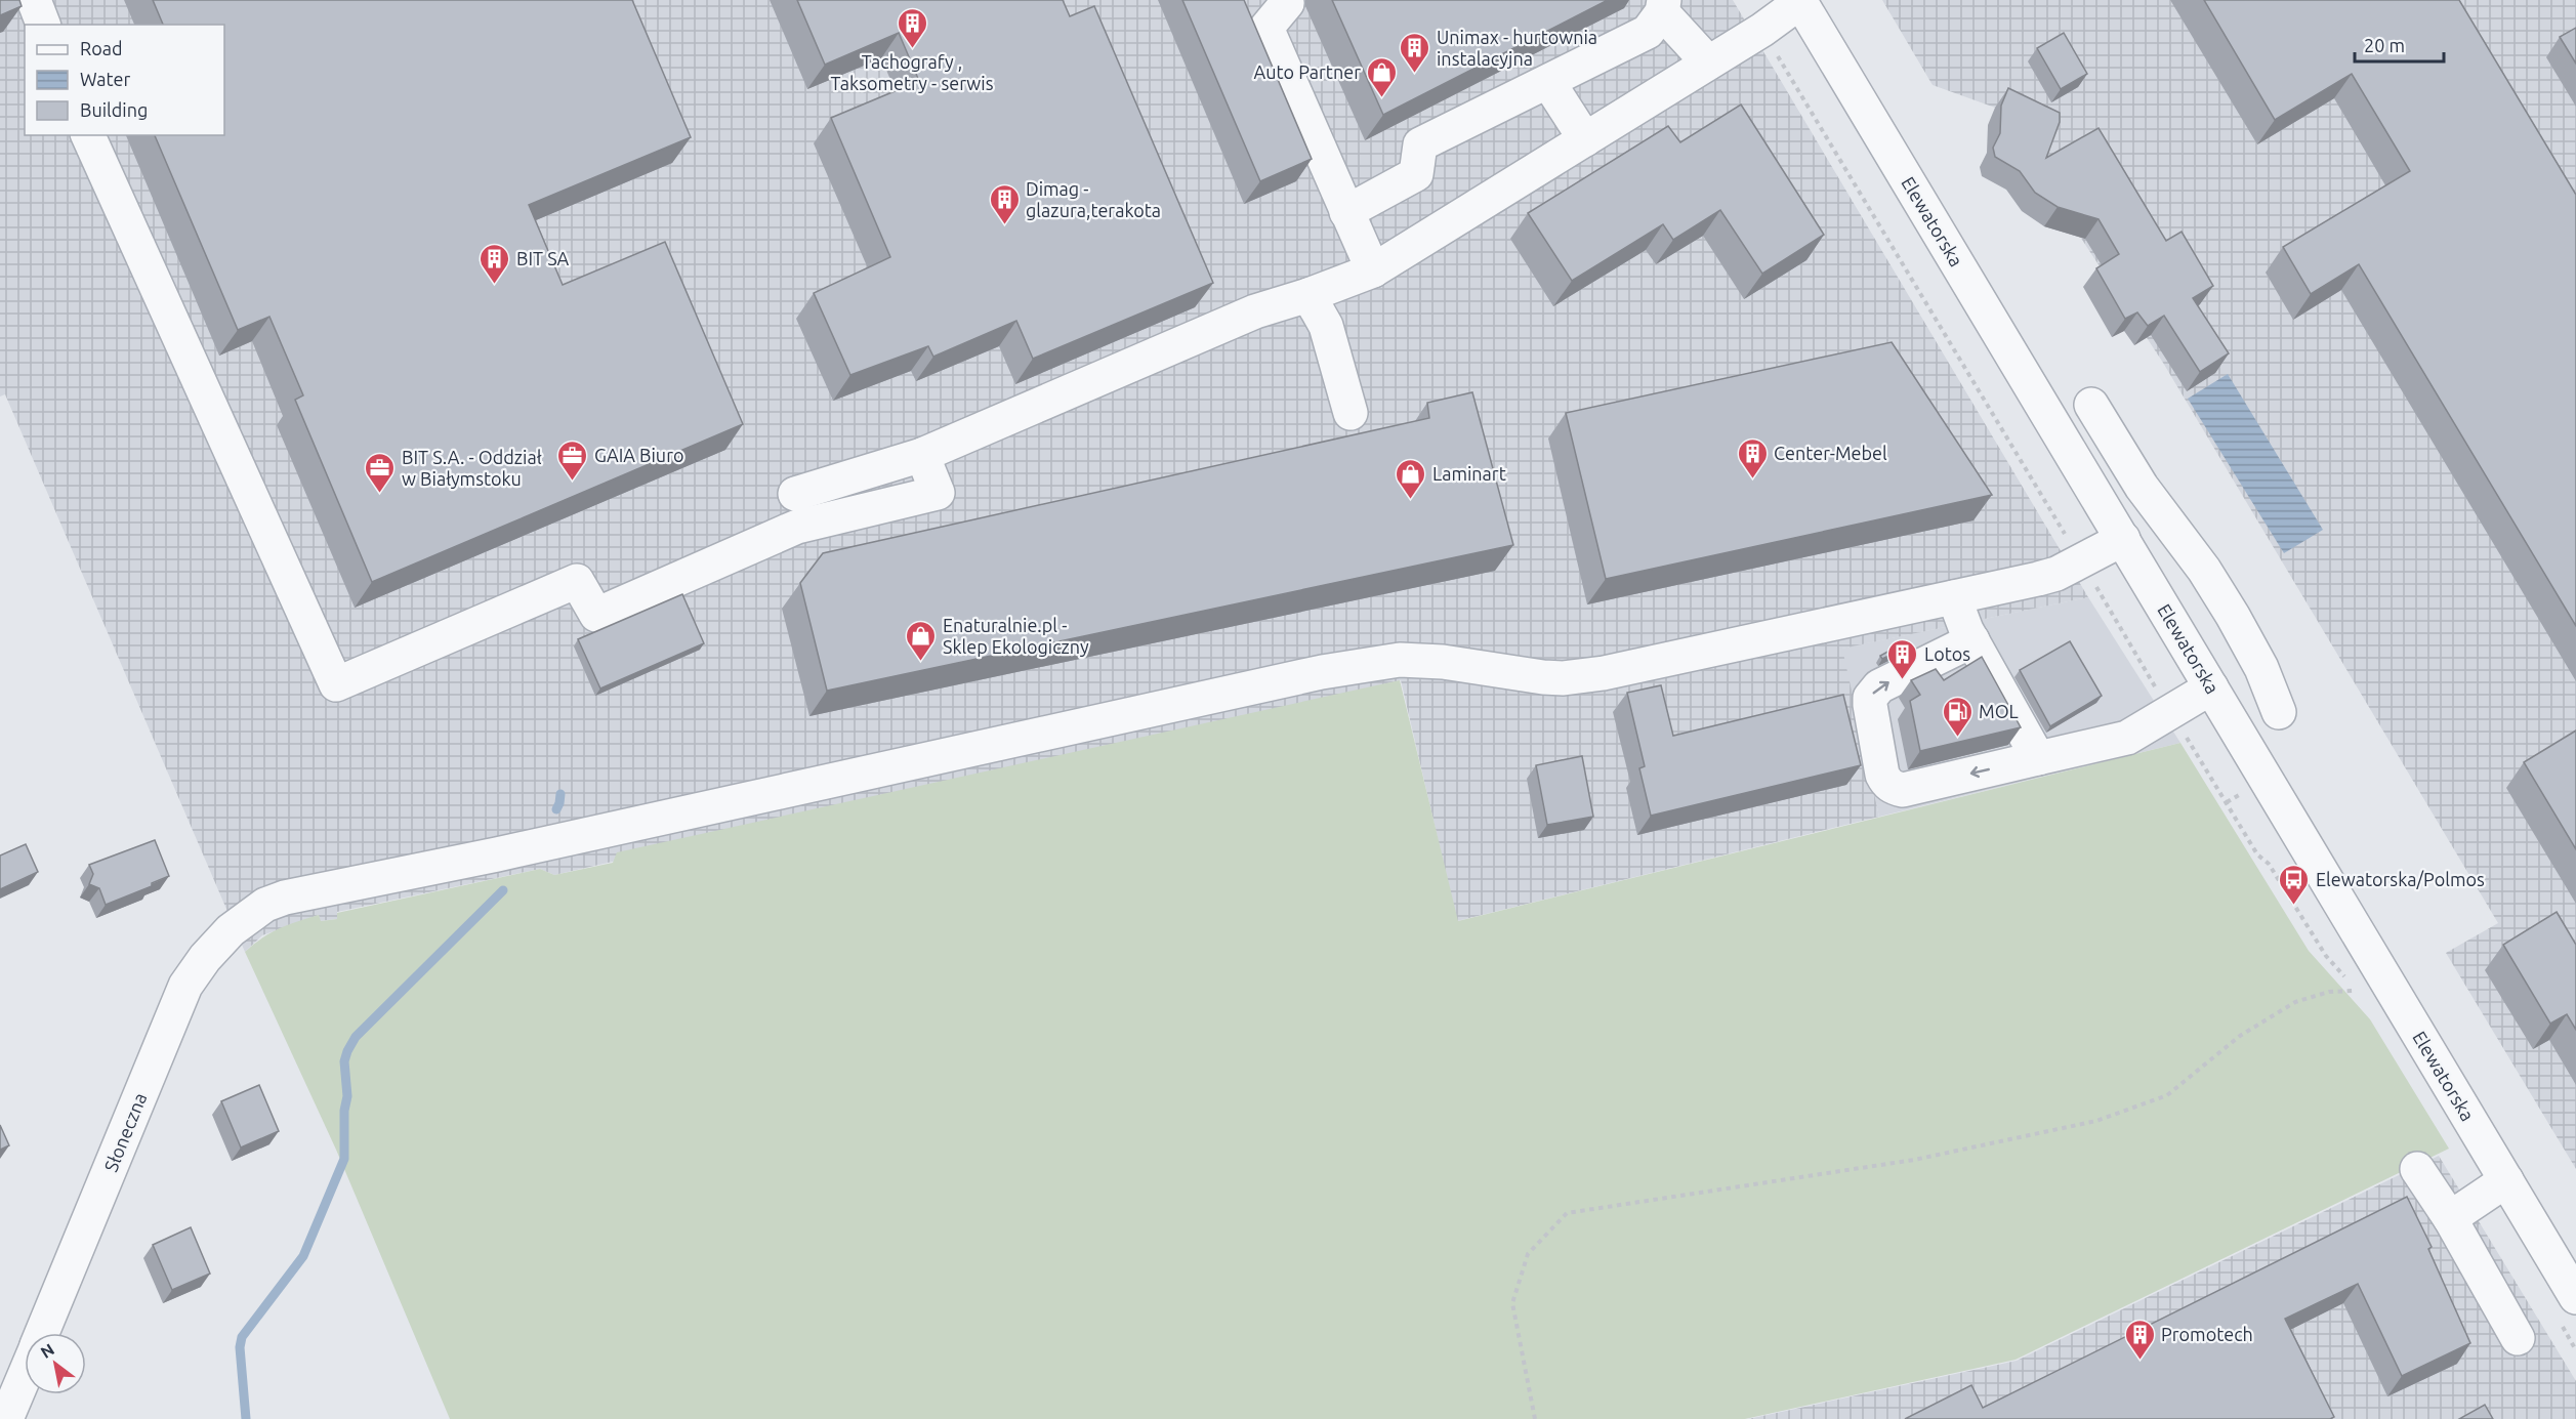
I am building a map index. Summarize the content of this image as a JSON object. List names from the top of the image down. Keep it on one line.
{"streets":{"street":["Elewatorska","Słoneczna"]},"crossings":[["Elewatorska","Słoneczna"]],"places":{"building":["Tachografy , Taksometry - serwis","Unimax - hurtownia instalacyjna","Dimag - glazura,terakota","BIT SA","Center-Mebel","Lotos","Promotech"],"shop":["Auto Partner","Laminart","Enaturalnie.pl - Sklep Ekologiczny"],"office":["GAIA Biuro","BIT S.A. - Oddział w Białymstoku"],"fuel station":["MOL"],"bus stop":["Elewatorska/Polmos"]},"legend":["Road","Water","Building"],"scale_bar":"20 m","north":"top left"}
